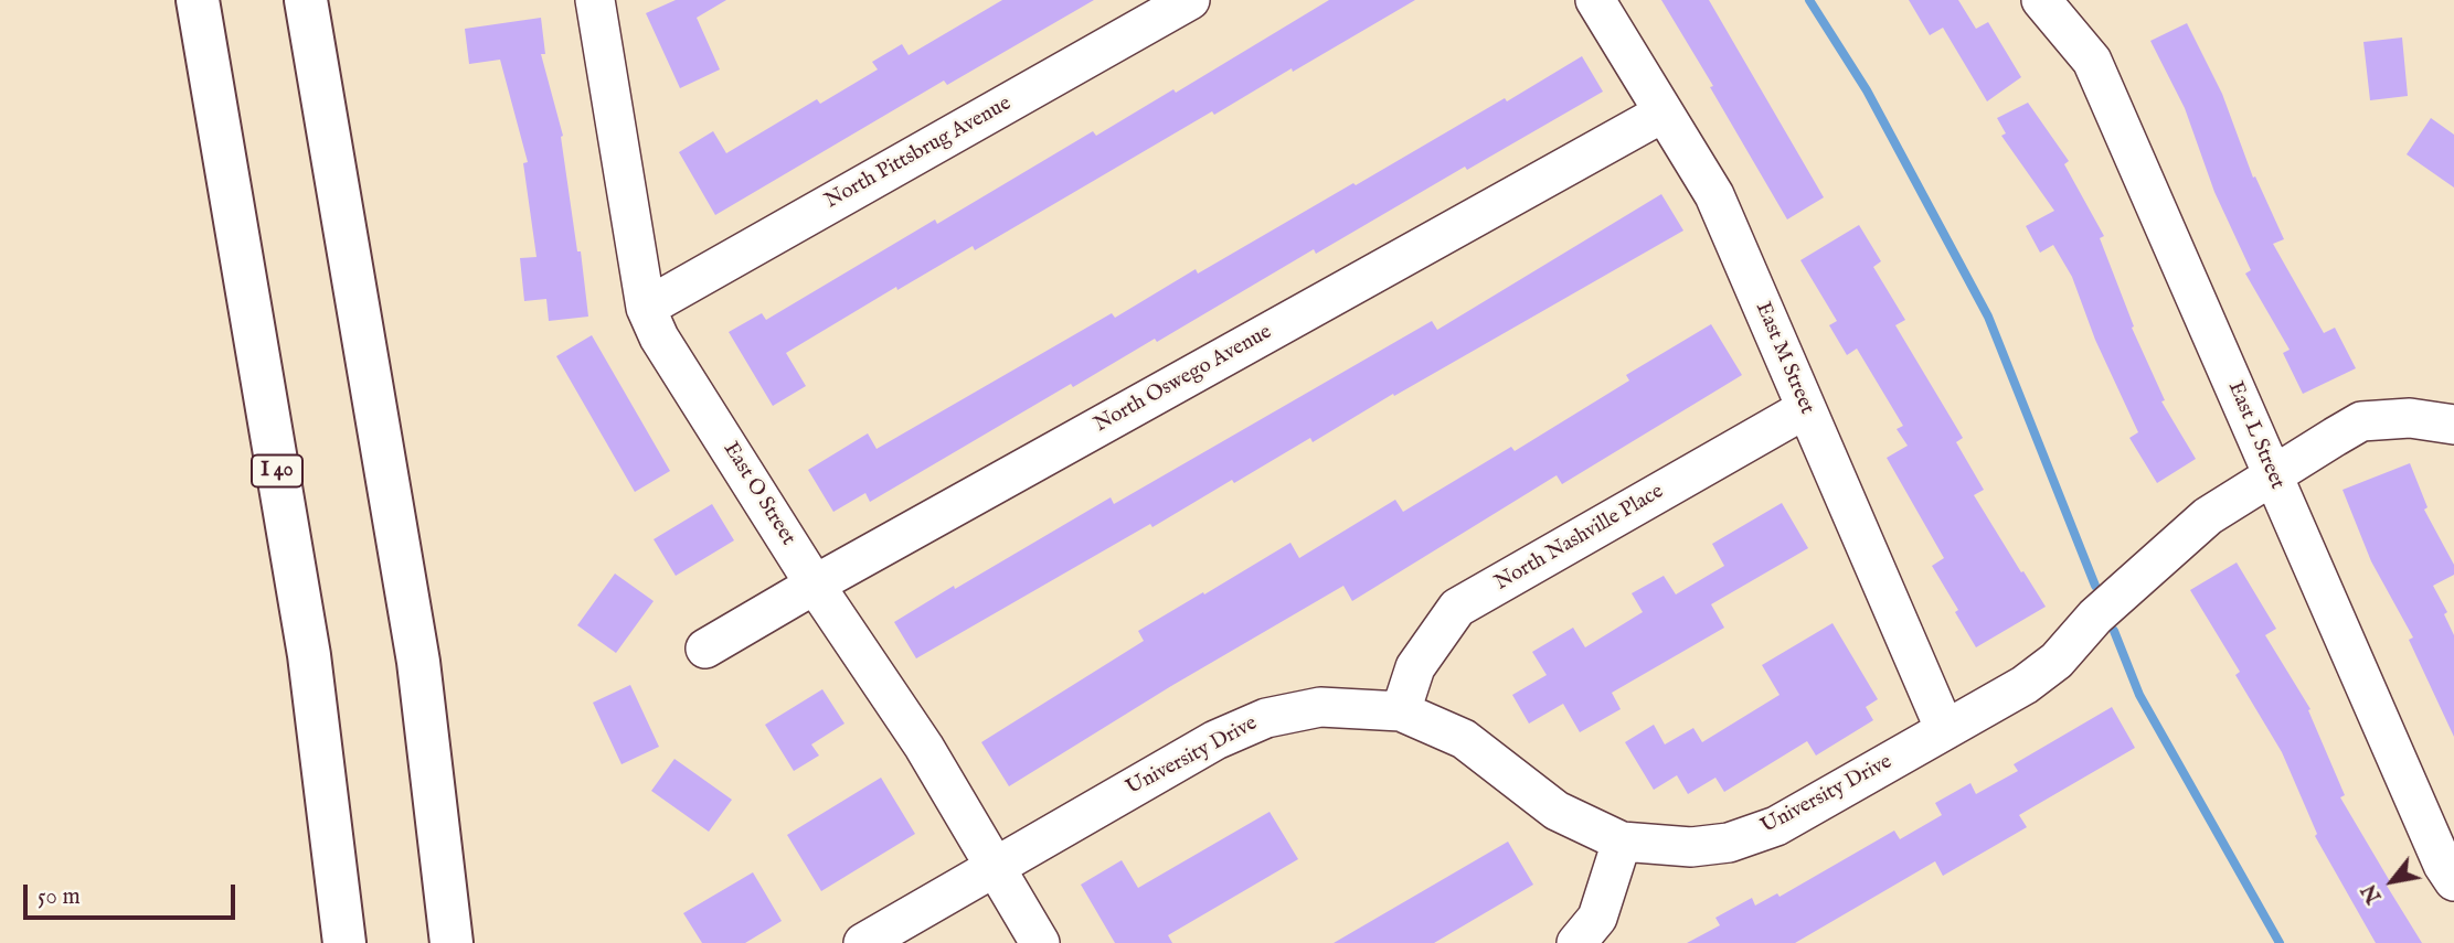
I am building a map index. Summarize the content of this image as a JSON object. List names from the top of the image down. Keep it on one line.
{"streets":{"highway":["I 40"],"street":["North Pittsbrug Avenue","East M Street","North Oswego Avenue","East L Street","East O Street","North Nashville Place","University Drive"]},"crossings":[["North Pittsbrug Avenue","East O Street"],["East M Street","North Oswego Avenue"],["East M Street","North Nashville Place"],["East M Street","University Drive"],["North Oswego Avenue","East O Street"],["East L Street","University Drive"],["East O Street","University Drive"],["North Nashville Place","University Drive"]],"scale_bar":"50 m","north":"bottom left"}
